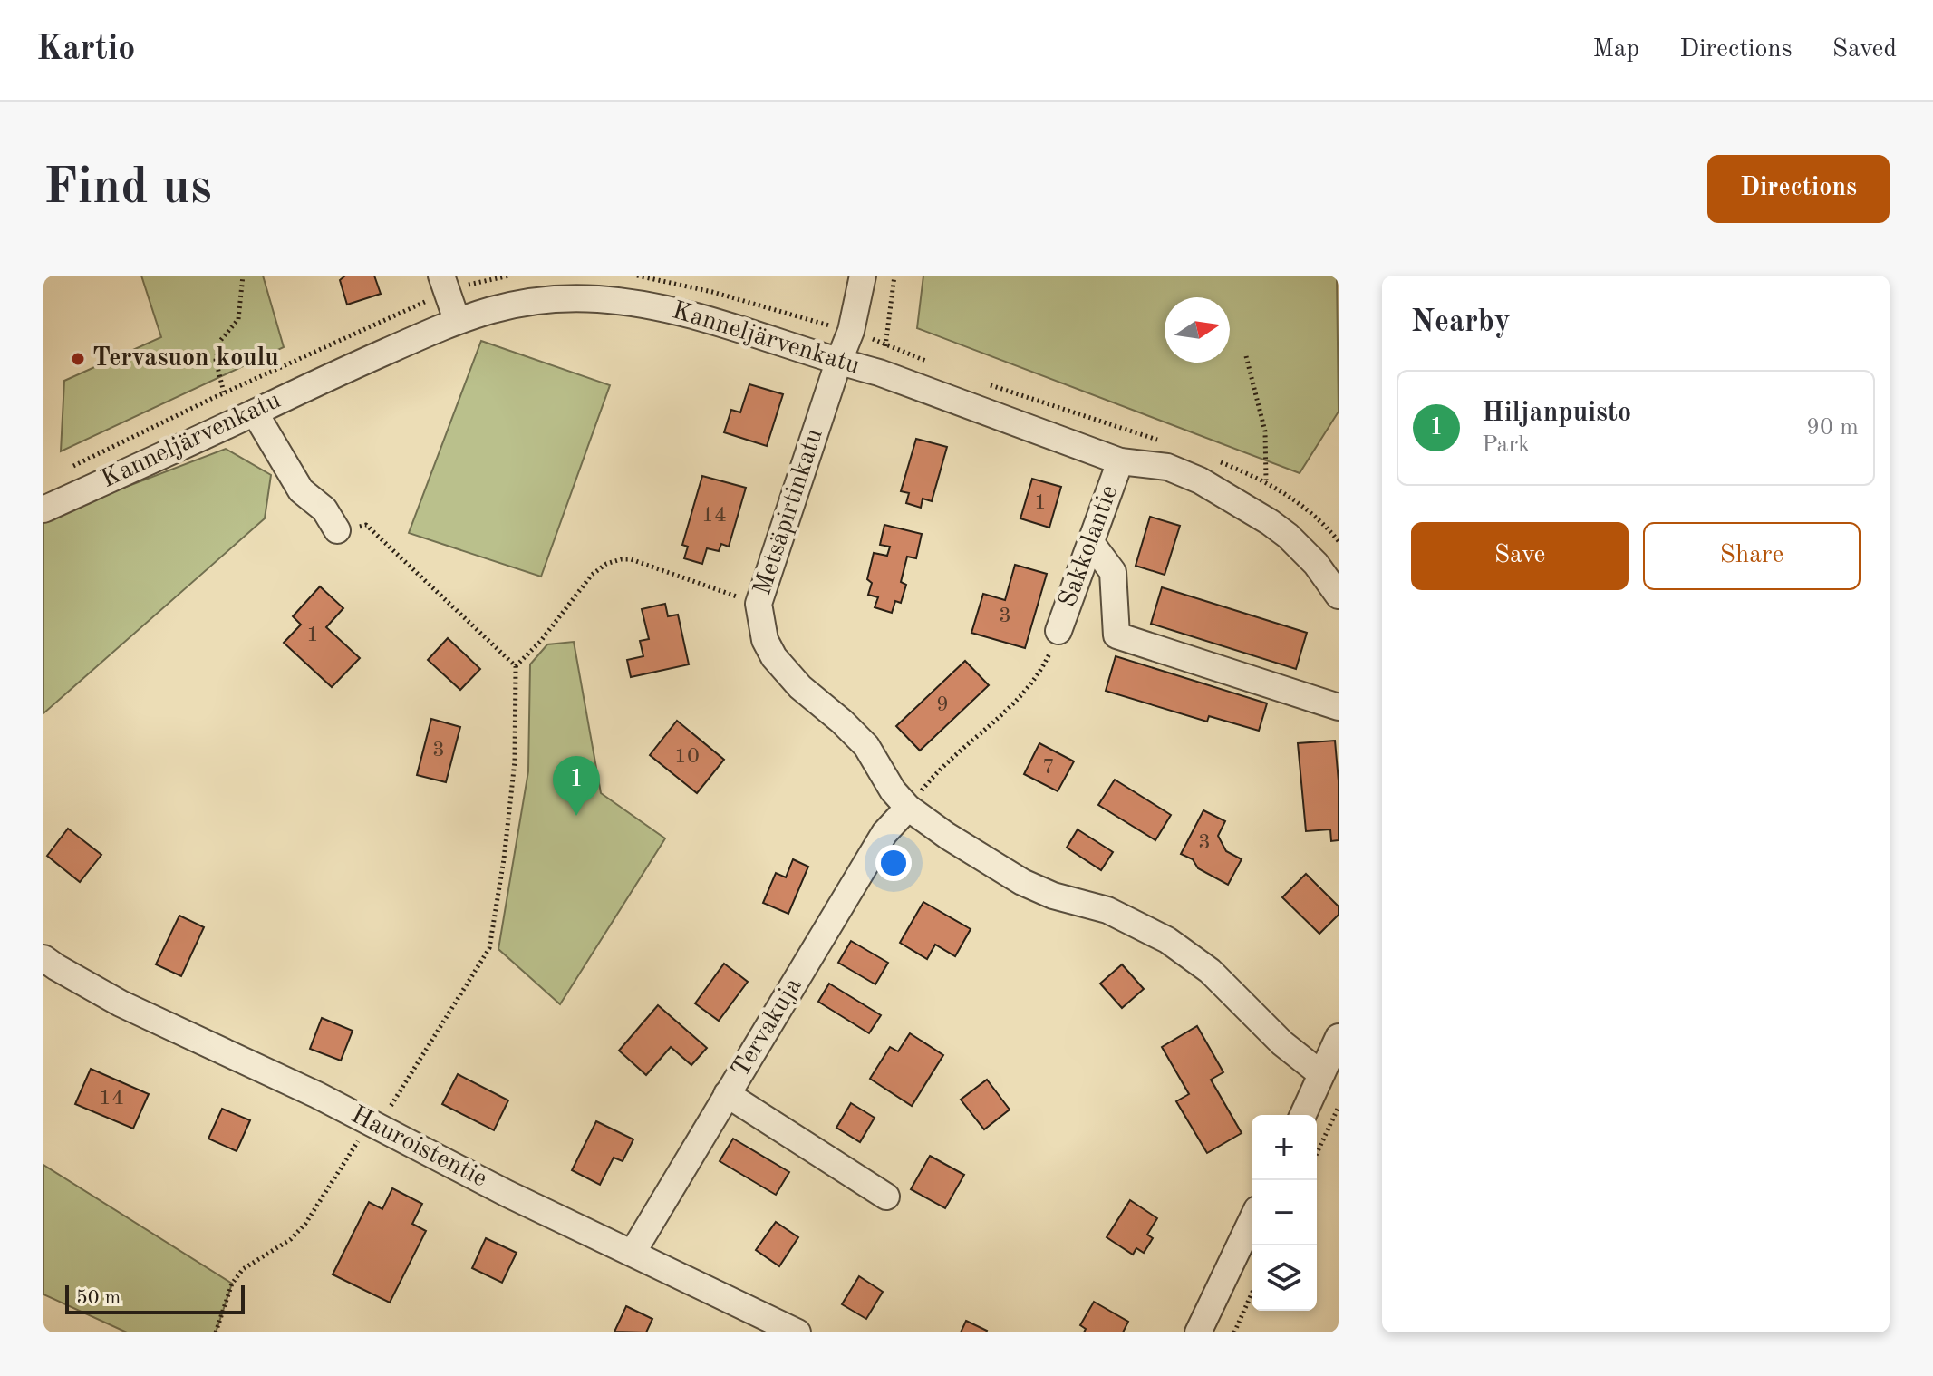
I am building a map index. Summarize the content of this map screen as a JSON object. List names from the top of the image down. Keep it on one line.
{"streets":{"street":["Kanneljärvenkatu","Metsäpirtinkatu","Sakkolantie","Tervakuja","Hauroistentie"]},"crossings":[["Kanneljärvenkatu","Metsäpirtinkatu"],["Kanneljärvenkatu","Sakkolantie"],["Metsäpirtinkatu","Tervakuja"],["Tervakuja","Hauroistentie"]],"places":["Tervasuon koulu"],"house_numbers":["1","14","3","1","9","3","10","7","3","14"],"scale_bar":"50 m","north":"right","page":{"header":"Kartio","nav":["Map","Directions","Saved"],"buttons":["Directions",["Save","Share"]],"title":"Find us","heading":"Nearby","list":[{"mark":"1","name":"Hiljanpuisto","note":"Park","value":"90 m"}],"pins":"1","map_buttons":["+","−"],"scale":"50 m"}}
